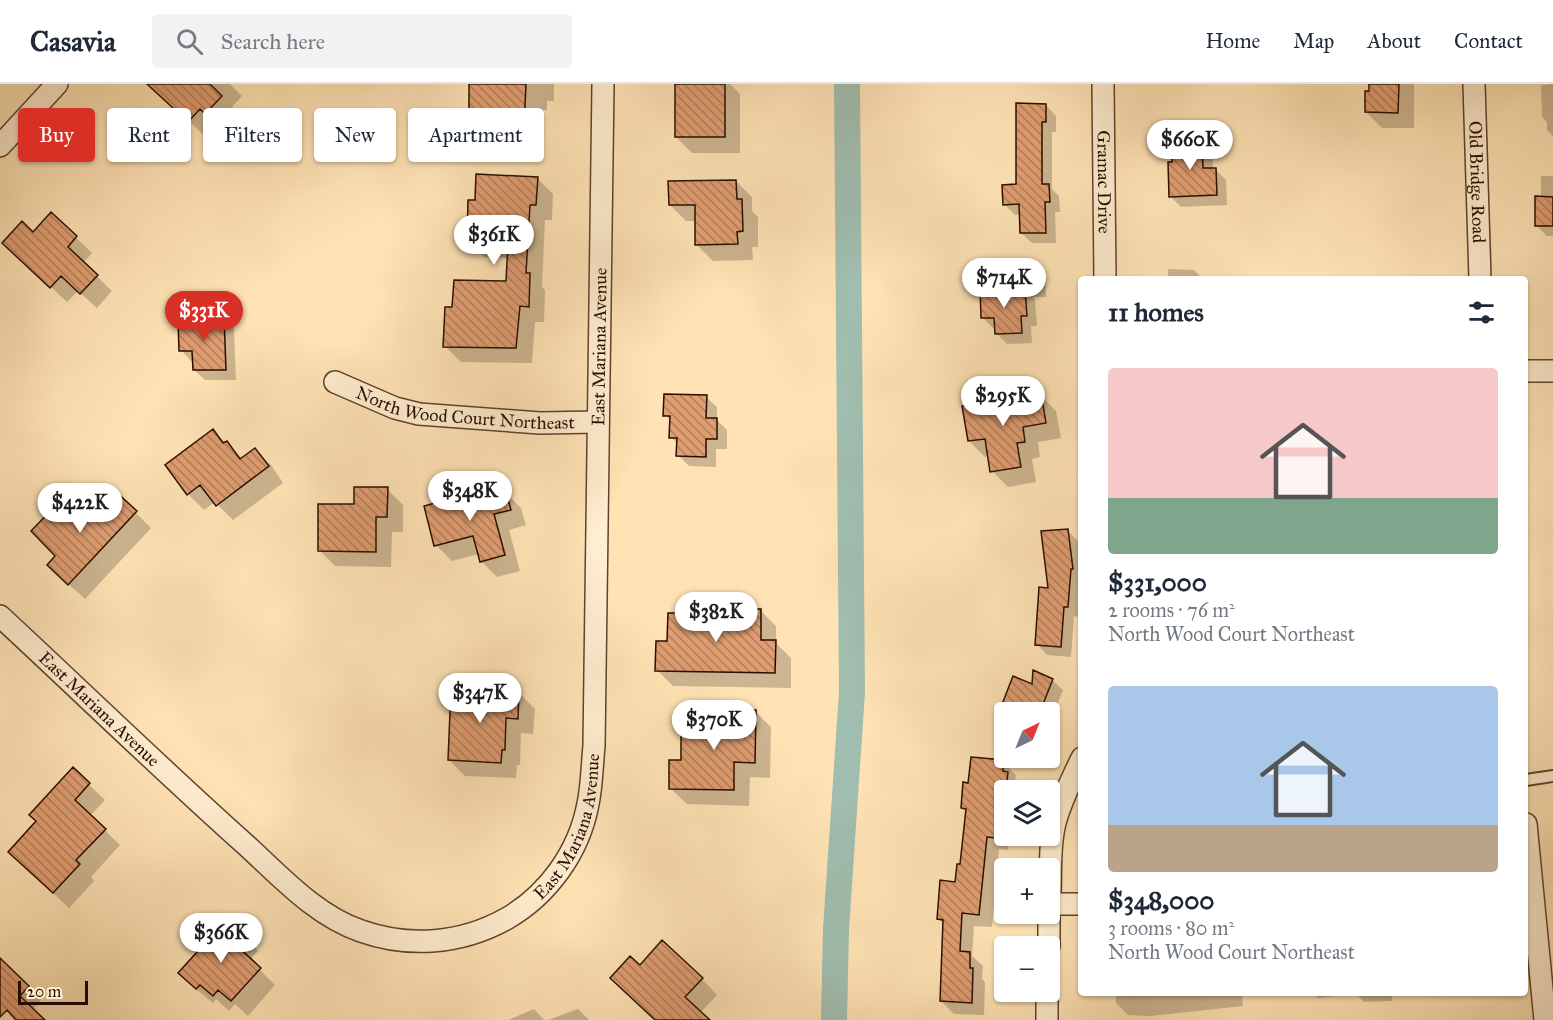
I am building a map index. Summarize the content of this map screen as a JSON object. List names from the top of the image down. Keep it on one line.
{"streets":{"street":["Gramac Drive","Old Bridge Road","East Mariana Avenue","North Wood Court Northeast"]},"crossings":[["East Mariana Avenue","North Wood Court Northeast"]],"scale_bar":"20 m","north":"top right","page":{"header":"Casavia","search":"Search here","nav":["Home","Map","About","Contact"],"chip":["Buy","Rent","Filters","New","Apartment"],"price":["$660K","$361K","$714K","$331K","$295K","$348K","$422K","$382K","$347K","$370K","$366K"],"heading":"11 homes","list":[{"name":"$331,000","note":"2 rooms · 76 m² · North Wood Court Northeast"},{"name":"$348,000","note":"3 rooms · 80 m² · North Wood Court Northeast"}],"map_buttons":["+","−"],"scale":"20 m"}}
